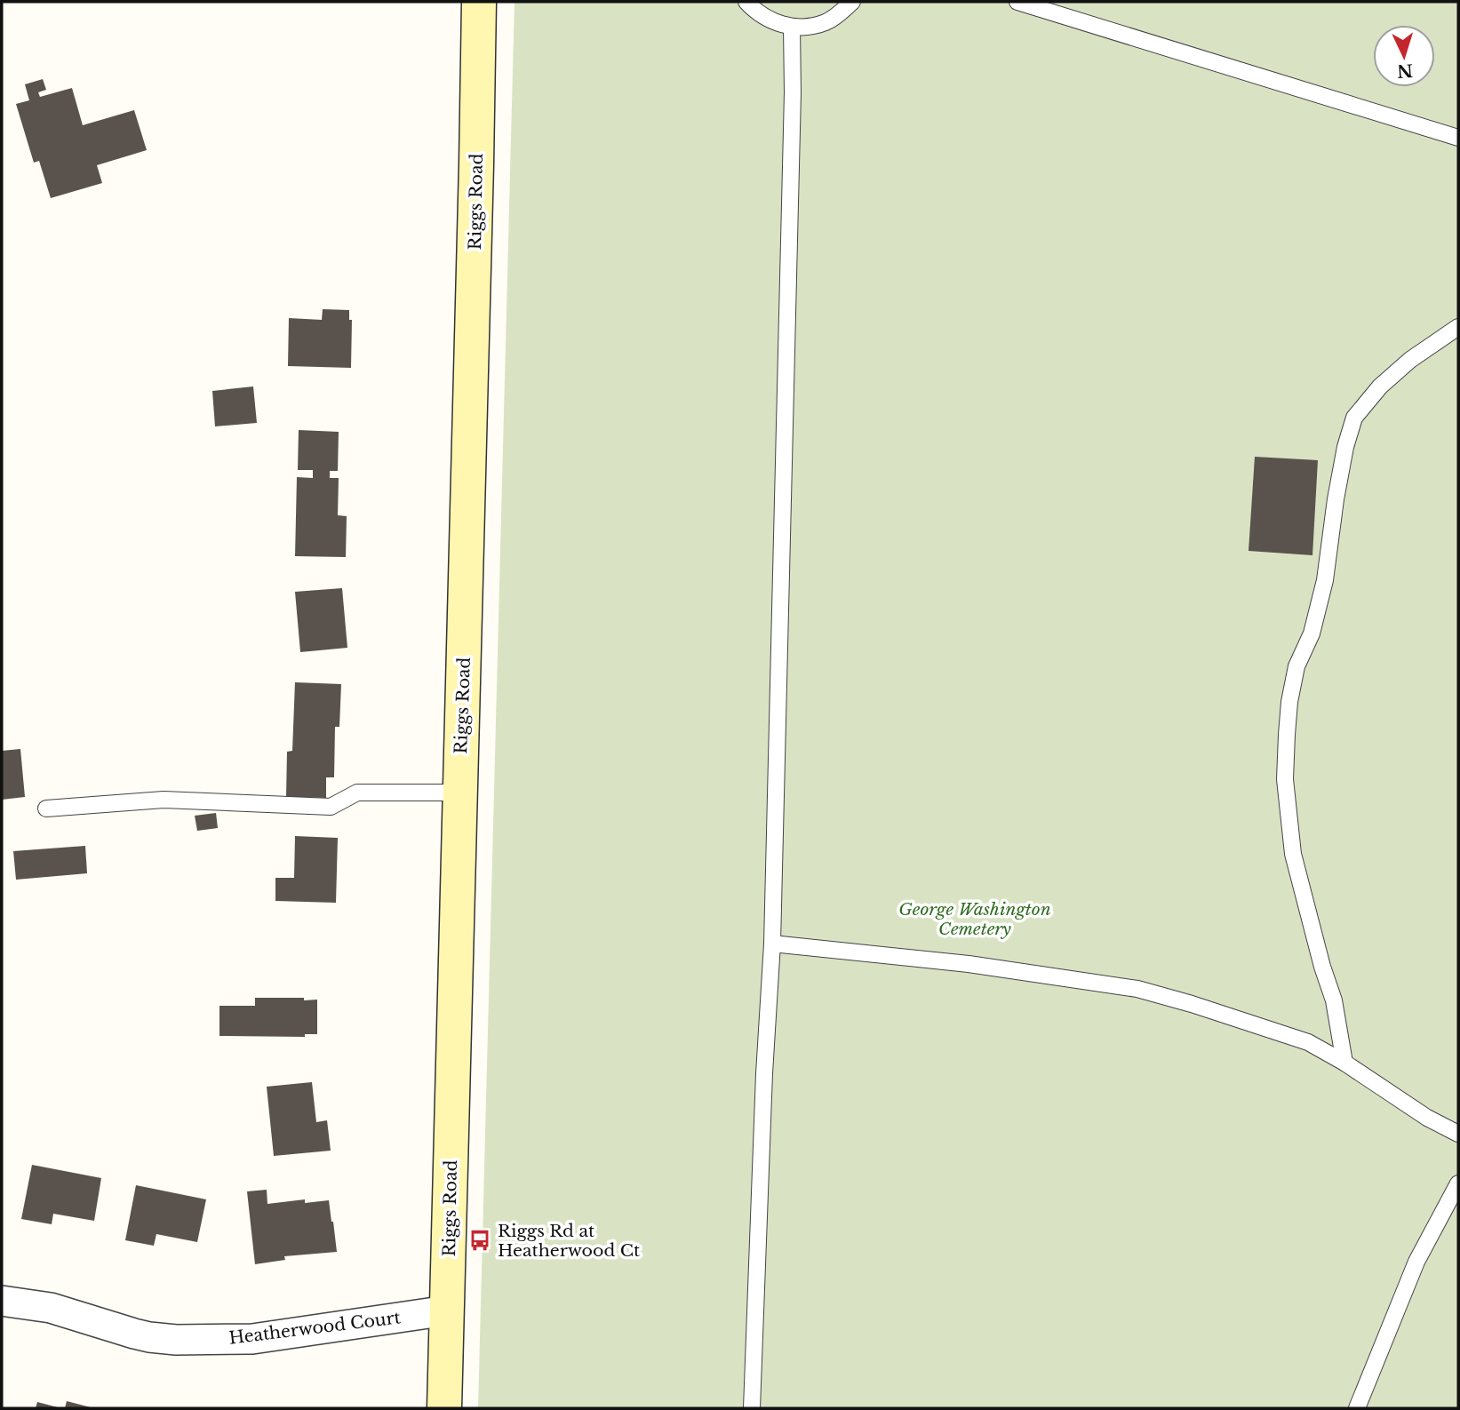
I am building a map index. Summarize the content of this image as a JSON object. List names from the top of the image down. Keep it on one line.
{"streets":{"main road":["Riggs Road"],"street":["Heatherwood Court"]},"crossings":[["Riggs Road","Heatherwood Court"]],"parks":["George Washington Cemetery"],"places":{"bus stop":["Riggs Rd at Heatherwood Ct"]},"north":"bottom"}
